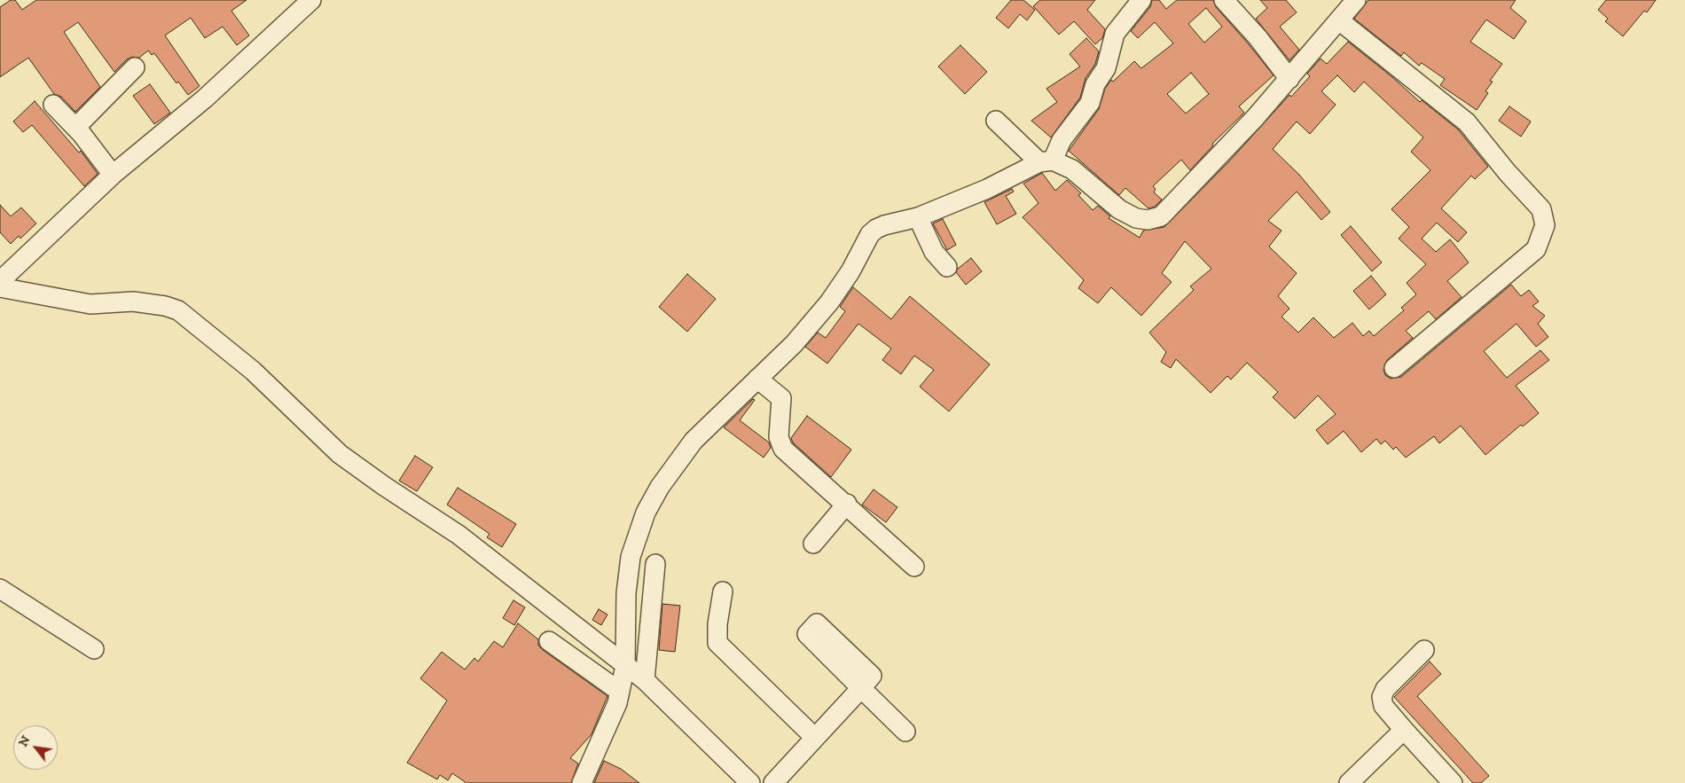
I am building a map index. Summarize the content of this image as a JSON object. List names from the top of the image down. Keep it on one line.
{"north":"top left"}
